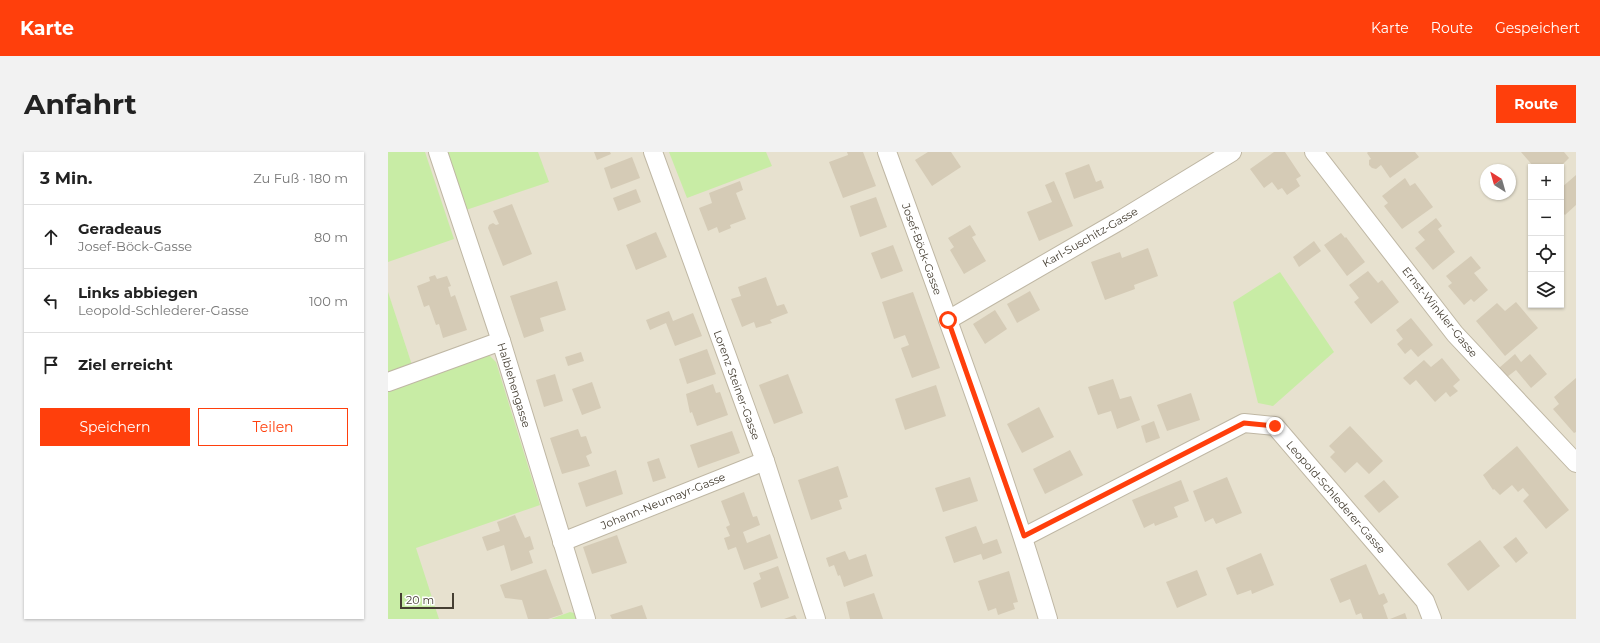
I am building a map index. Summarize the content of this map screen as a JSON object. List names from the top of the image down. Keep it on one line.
{"streets":{"street":["Karl-Suschitz-Gasse","Josef-Böck-Gasse","Ernst-Winkler-Gasse","Halblehengasse","Lorenz Steiner-Gasse","Leopold-Schlederer-Gasse","Johann-Neumayr-Gasse"]},"crossings":[["Karl-Suschitz-Gasse","Josef-Böck-Gasse"],["Josef-Böck-Gasse","Leopold-Schlederer-Gasse"],["Halblehengasse","Johann-Neumayr-Gasse"],["Lorenz Steiner-Gasse","Johann-Neumayr-Gasse"]],"scale_bar":"20 m","north":"top left","page":{"header":"Karte","nav":["Karte","Route","Gespeichert"],"buttons":["Route",["Speichern","Teilen"]],"title":"Anfahrt","heading":["3 Min.","Zu Fuß · 180 m"],"map_buttons":["+","−"],"list":[["Geradeaus","Josef-Böck-Gasse","80 m"],["Links abbiegen","Leopold-Schlederer-Gasse","100 m"],"Ziel erreicht"],"scale":"20 m"}}
